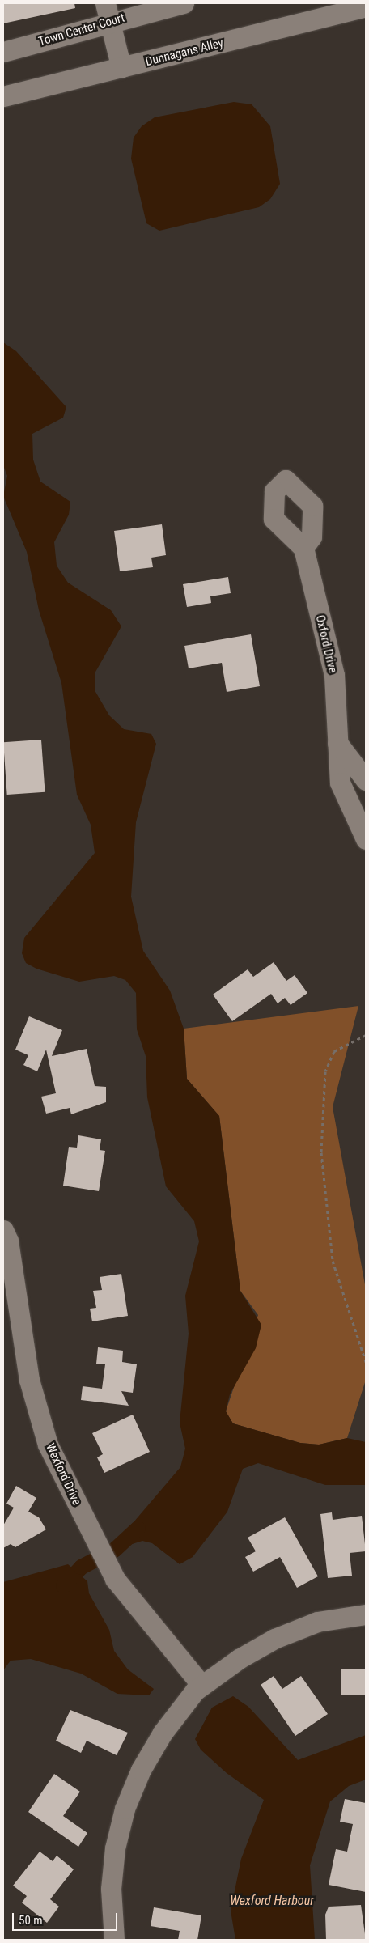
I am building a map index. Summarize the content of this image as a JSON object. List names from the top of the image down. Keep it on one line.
{"streets":{"street":["Town Center Court","Dunnagans Alley","Oxford Drive","Wexford Drive"]},"water":["Wexford Harbour"],"scale_bar":"50 m"}
